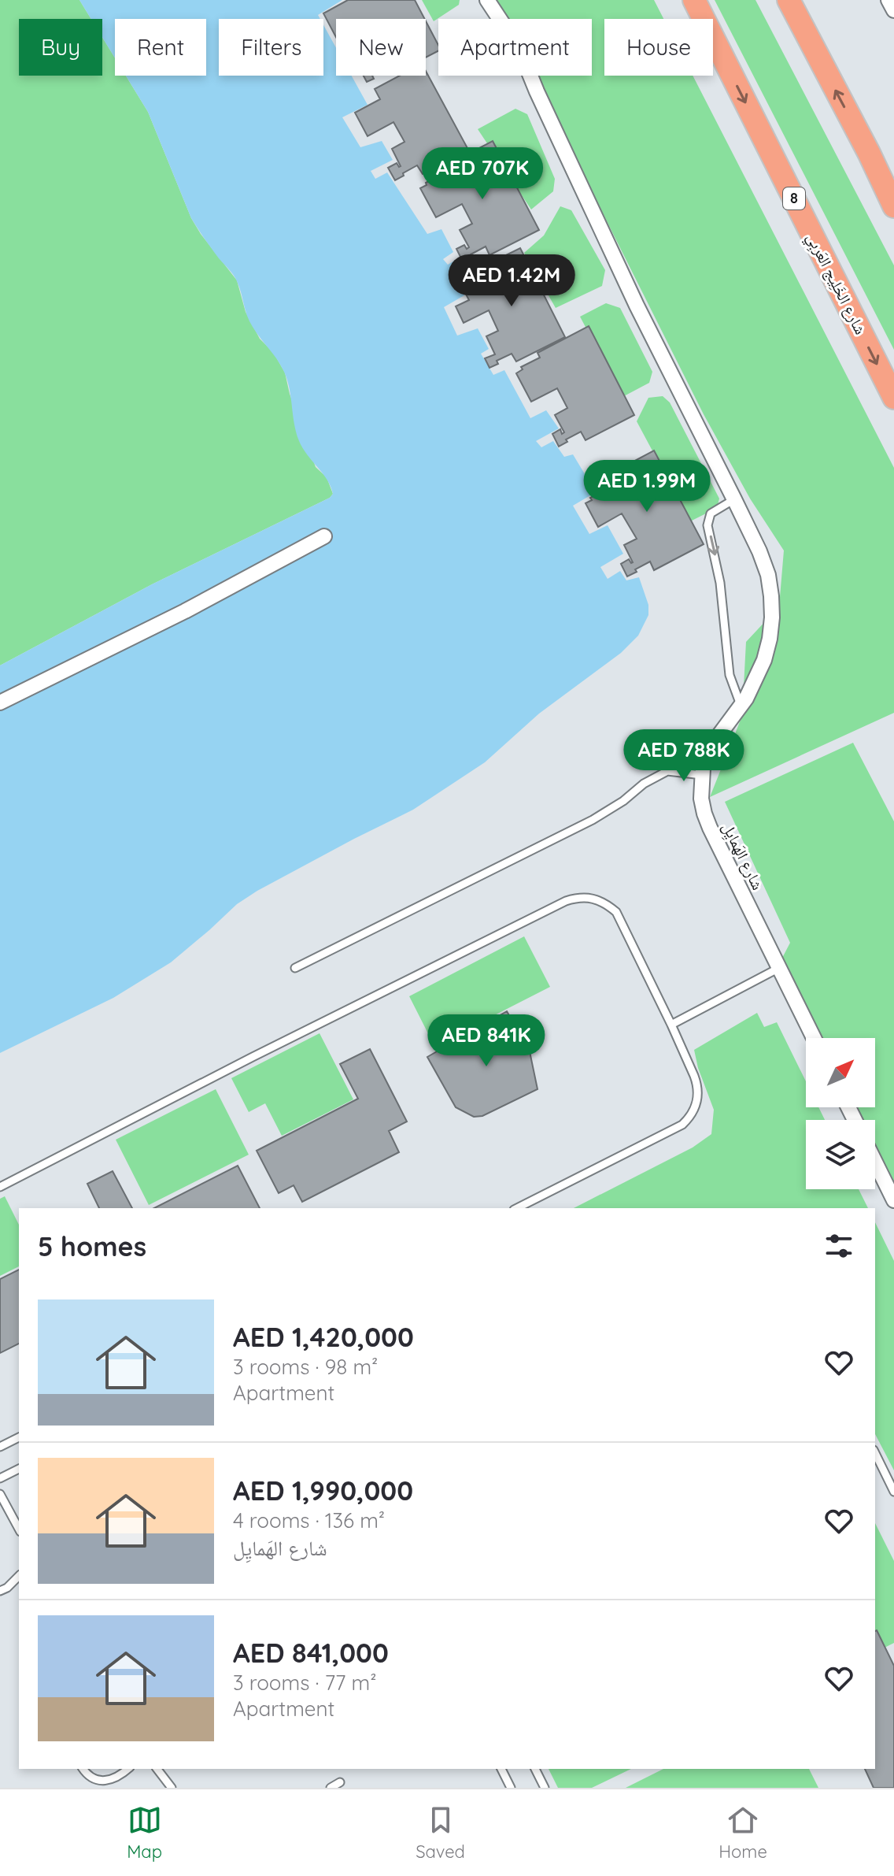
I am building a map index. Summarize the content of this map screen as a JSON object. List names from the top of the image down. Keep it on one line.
{"streets":{"highway":["8","شارع الخَلِيج العَربِي"],"street":["شارع الهَمايِل"]},"north":"top right","page":{"chip":["Buy","Rent","Filters","New","Apartment","House"],"price":["AED 707K","AED 1.42M","AED 1.99M","AED 788K","AED 841K"],"heading":"5 homes","list":[{"name":"AED 1,420,000","note":"3 rooms · 98 m² · Apartment"},{"name":"AED 1,990,000","note":"4 rooms · 136 m² · شارع الهَمايِل"},{"name":"AED 841,000","note":"3 rooms · 77 m² · Apartment"}],"tabs":["Map","Saved","Home"]}}
